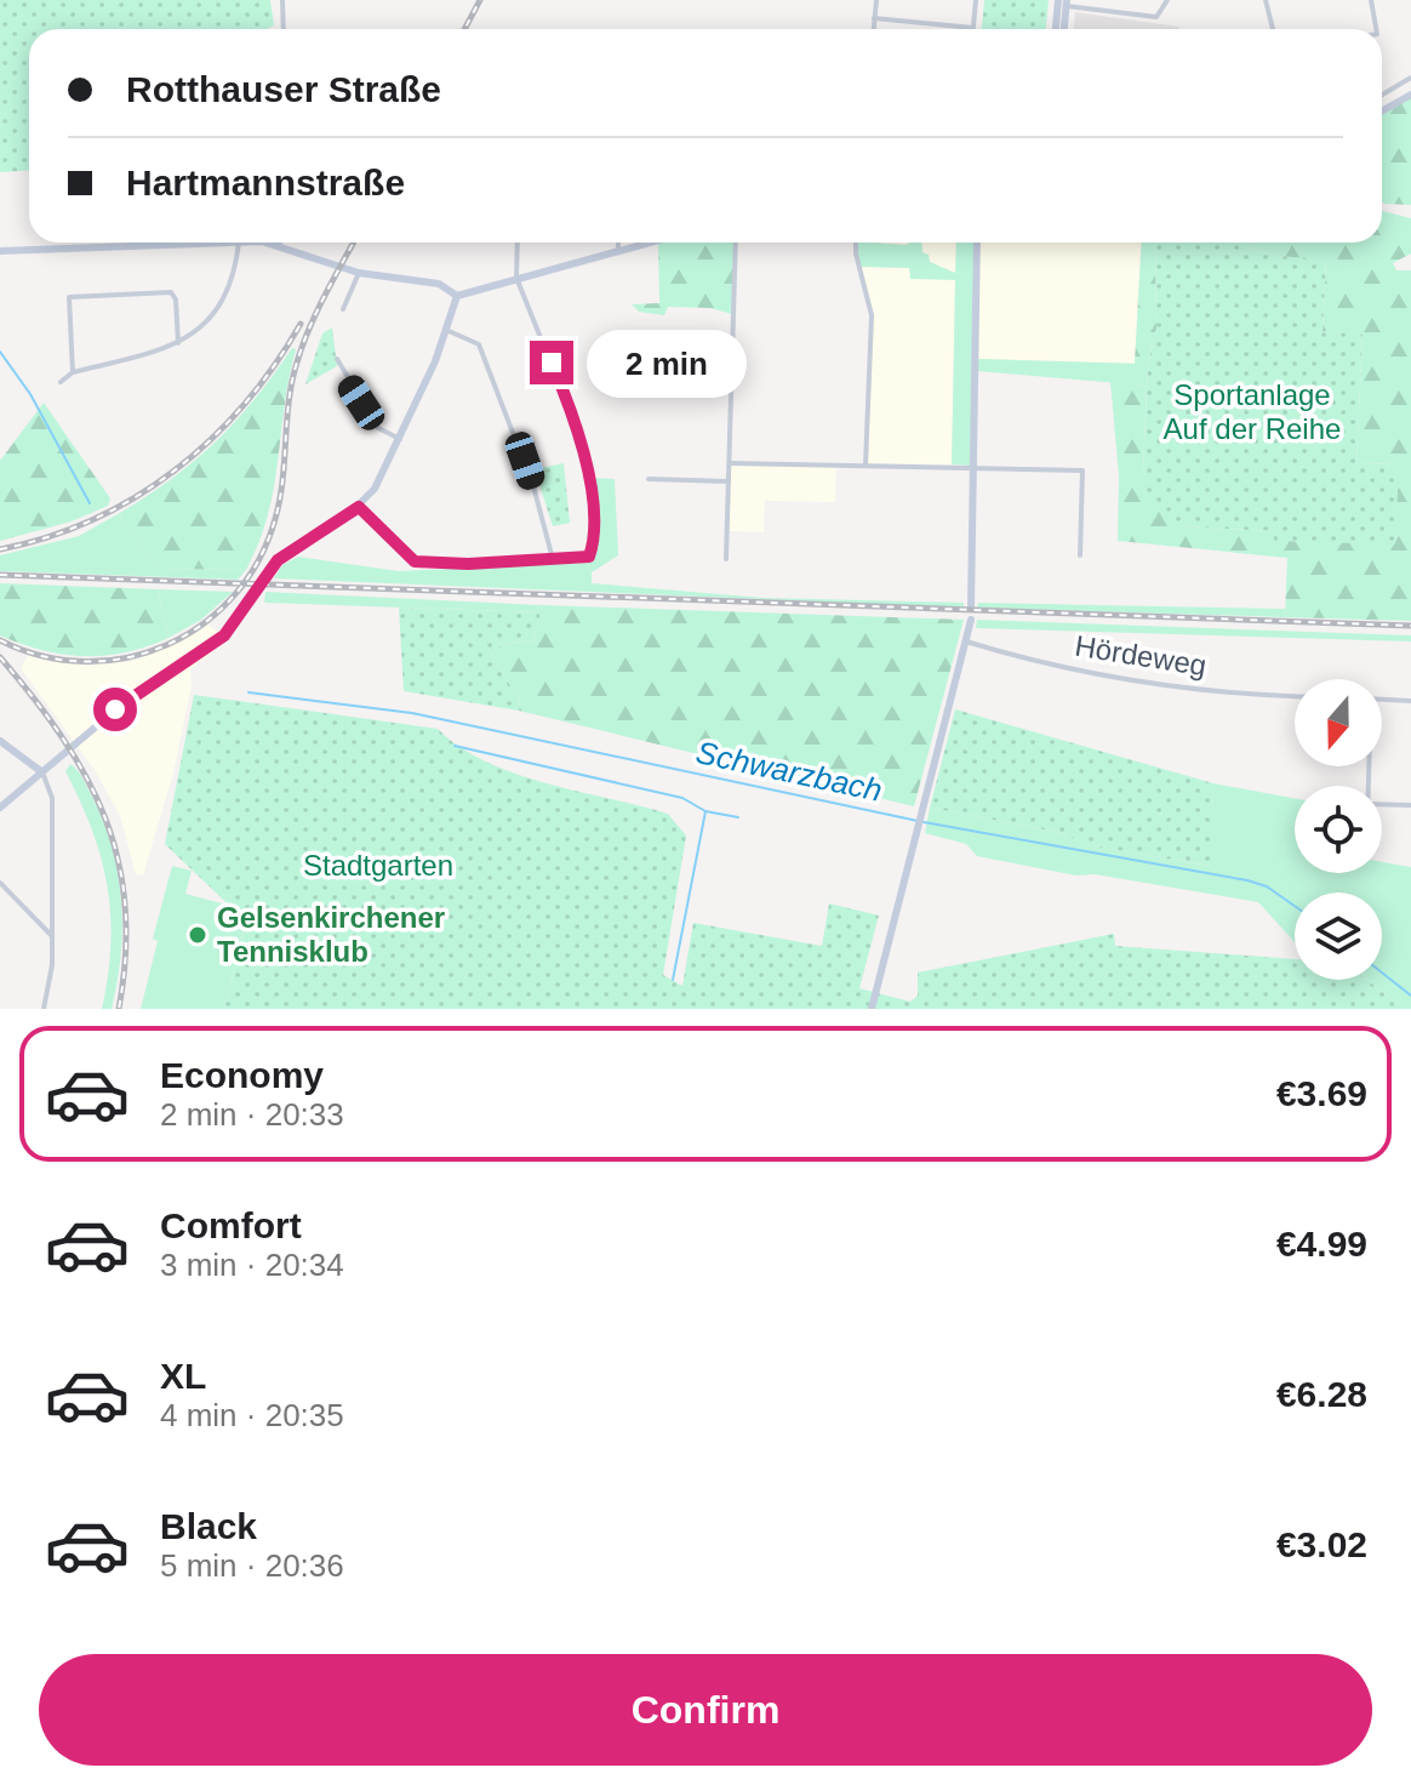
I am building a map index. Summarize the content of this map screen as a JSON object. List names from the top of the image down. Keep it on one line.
{"streets":{"street":["Hördeweg"]},"water":["Schwarzbach"],"parks":["Sportanlage Auf der Reihe","Stadtgarten"],"places":["Gelsenkirchener Tennisklub"],"north":"bottom","page":{"banner":["Rotthauser Straße","Hartmannstraße"],"bubble":"2 min","list":[{"name":"Economy","note":"2 min · 20:33","value":"€3.69"},{"name":"Comfort","note":"3 min · 20:34","value":"€4.99"},{"name":"XL","note":"4 min · 20:35","value":"€6.28"},{"name":"Black","note":"5 min · 20:36","value":"€3.02"}],"buttons":"Confirm"}}
